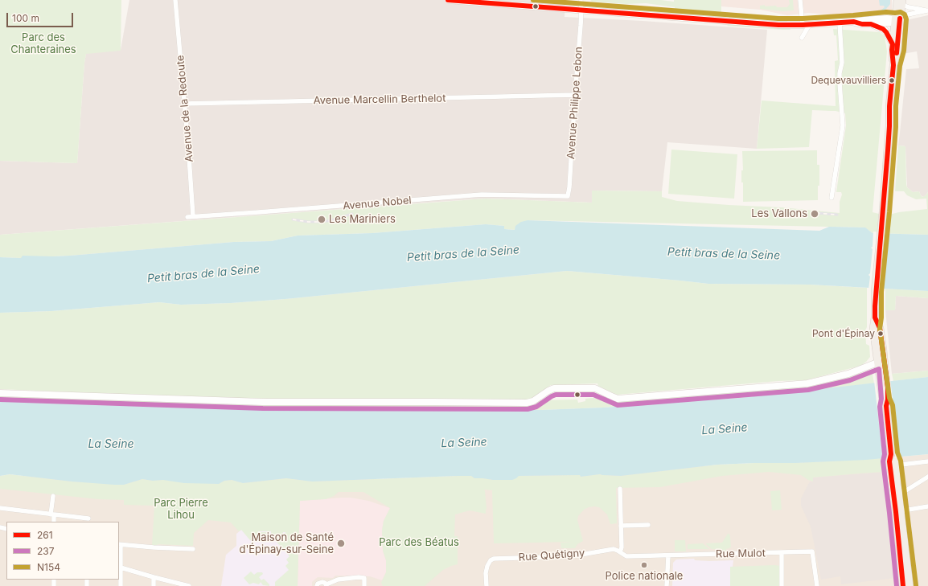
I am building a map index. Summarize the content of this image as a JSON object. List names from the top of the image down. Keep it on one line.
{"streets":{"street":["Avenue Marcellin Berthelot","Avenue Philippe Lebon","Avenue de la Redoute","Avenue Nobel","Rue Mulot","Rue Quétigny"]},"crossings":[["Avenue Marcellin Berthelot","Avenue Philippe Lebon"],["Avenue Marcellin Berthelot","Avenue de la Redoute"],["Avenue Philippe Lebon","Avenue Nobel"],["Avenue de la Redoute","Avenue Nobel"],["Rue Mulot","Rue Quétigny"]],"water":["Petit bras de la Seine","La Seine"],"parks":["Parc des Chanteraines","Parc Pierre Lihou","Parc des Béatus"],"places":["Dequevauvilliers","Les Vallons","Les Mariniers","Pont d'Épinay","Maison de Santé d'Épinay-sur-Seine","Police nationale"],"lines":["transit line 261","transit line N154","transit line 237"],"legend":["261","237","N154"],"scale_bar":"100 m"}
